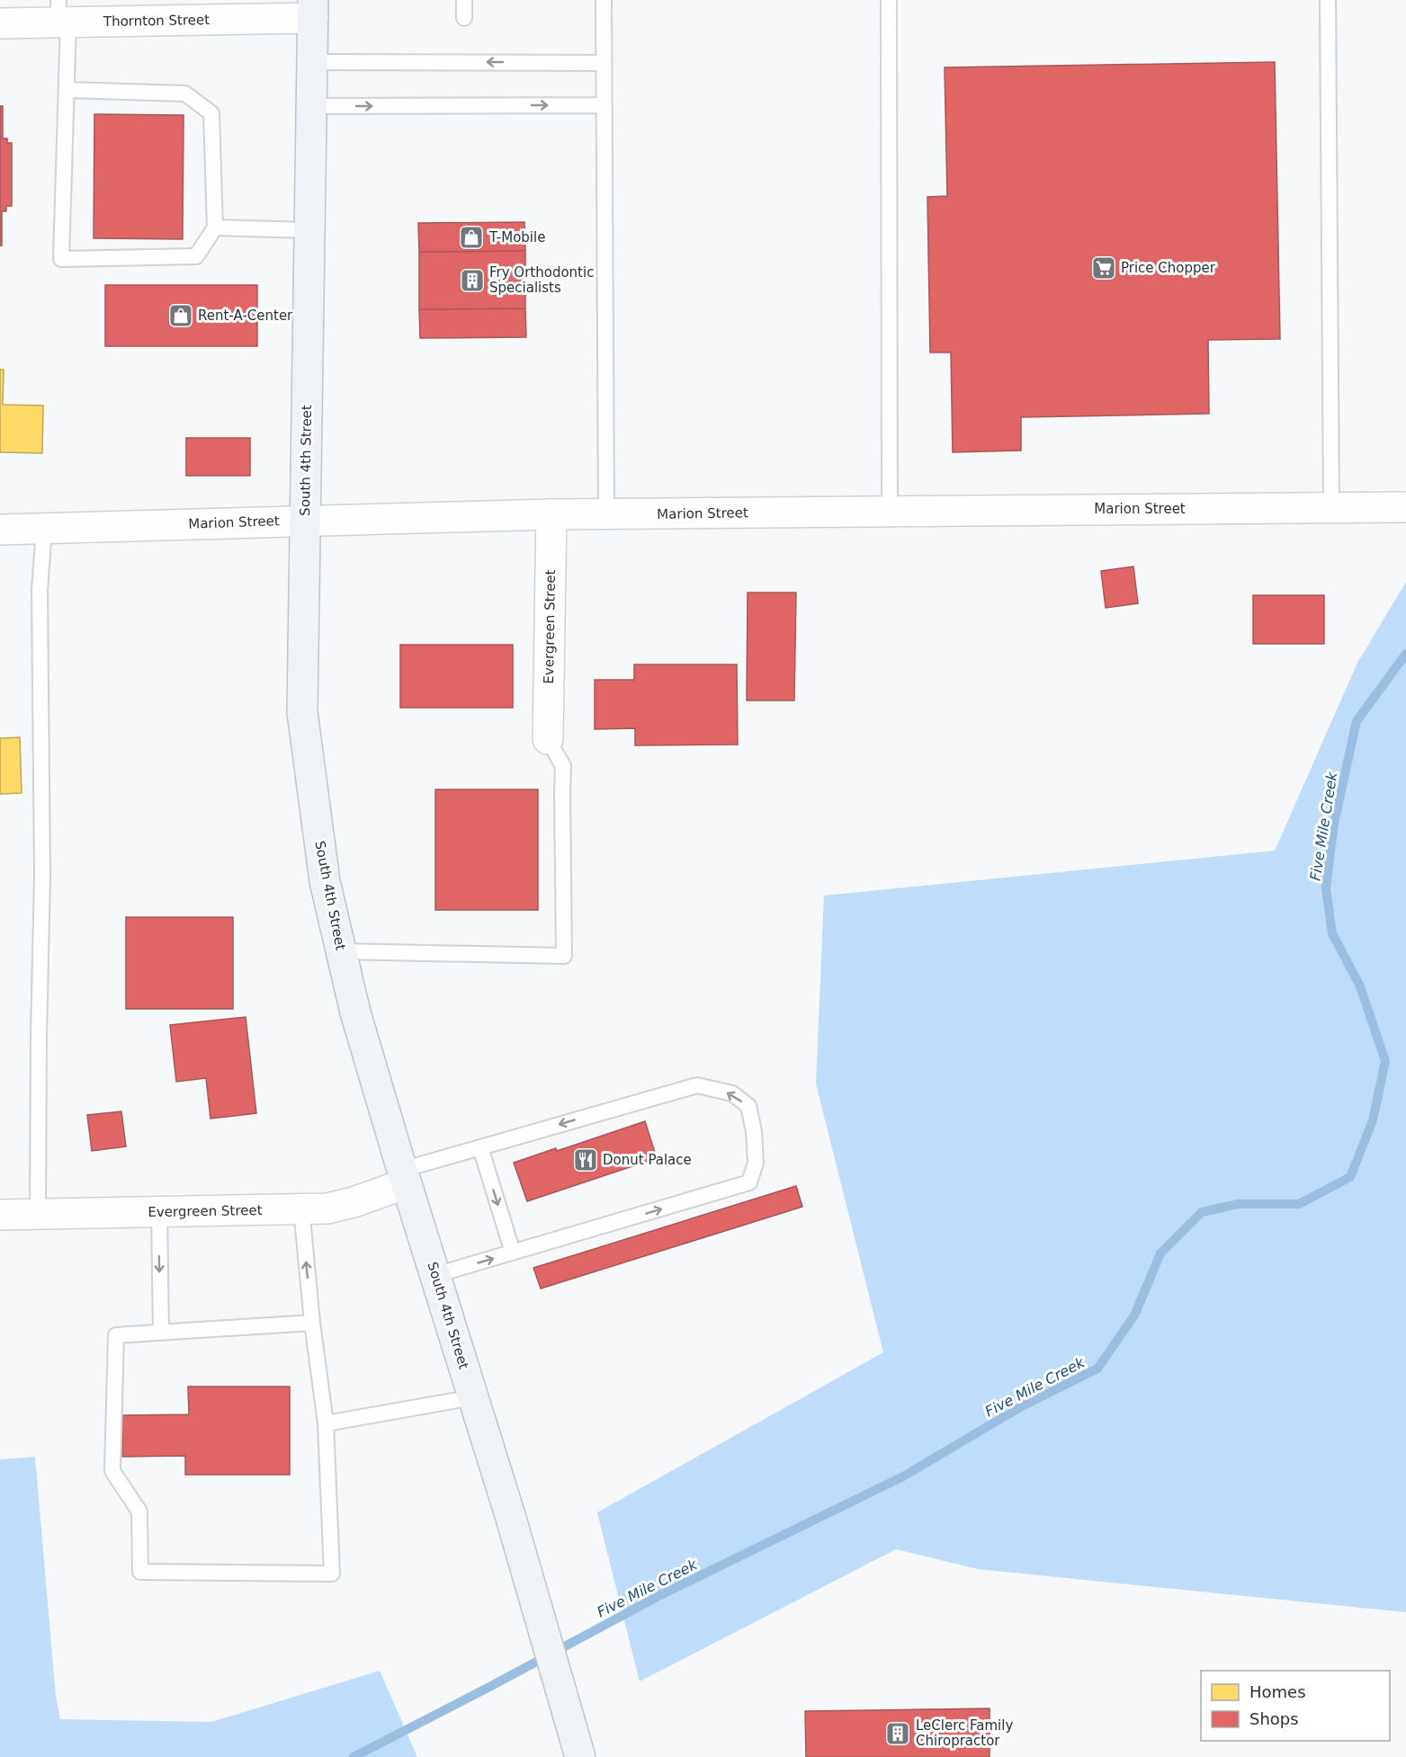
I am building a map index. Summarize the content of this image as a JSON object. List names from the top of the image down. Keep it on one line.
{"streets":{"highway":["South 4th Street"],"street":["Thornton Street","Marion Street","Evergreen Street"]},"crossings":[["Thornton Street","South 4th Street"],["South 4th Street","Marion Street"],["South 4th Street","Evergreen Street"],["Marion Street","Evergreen Street"]],"water":["Five Mile Creek"],"places":{"shop":["T-Mobile","Rent-A-Center"],"supermarket":["Price Chopper"],"building":["Fry Orthodontic Specialists","LeClerc Family Chiropractor"],"restaurant":["Donut Palace"]},"legend":["Homes","Shops"]}
